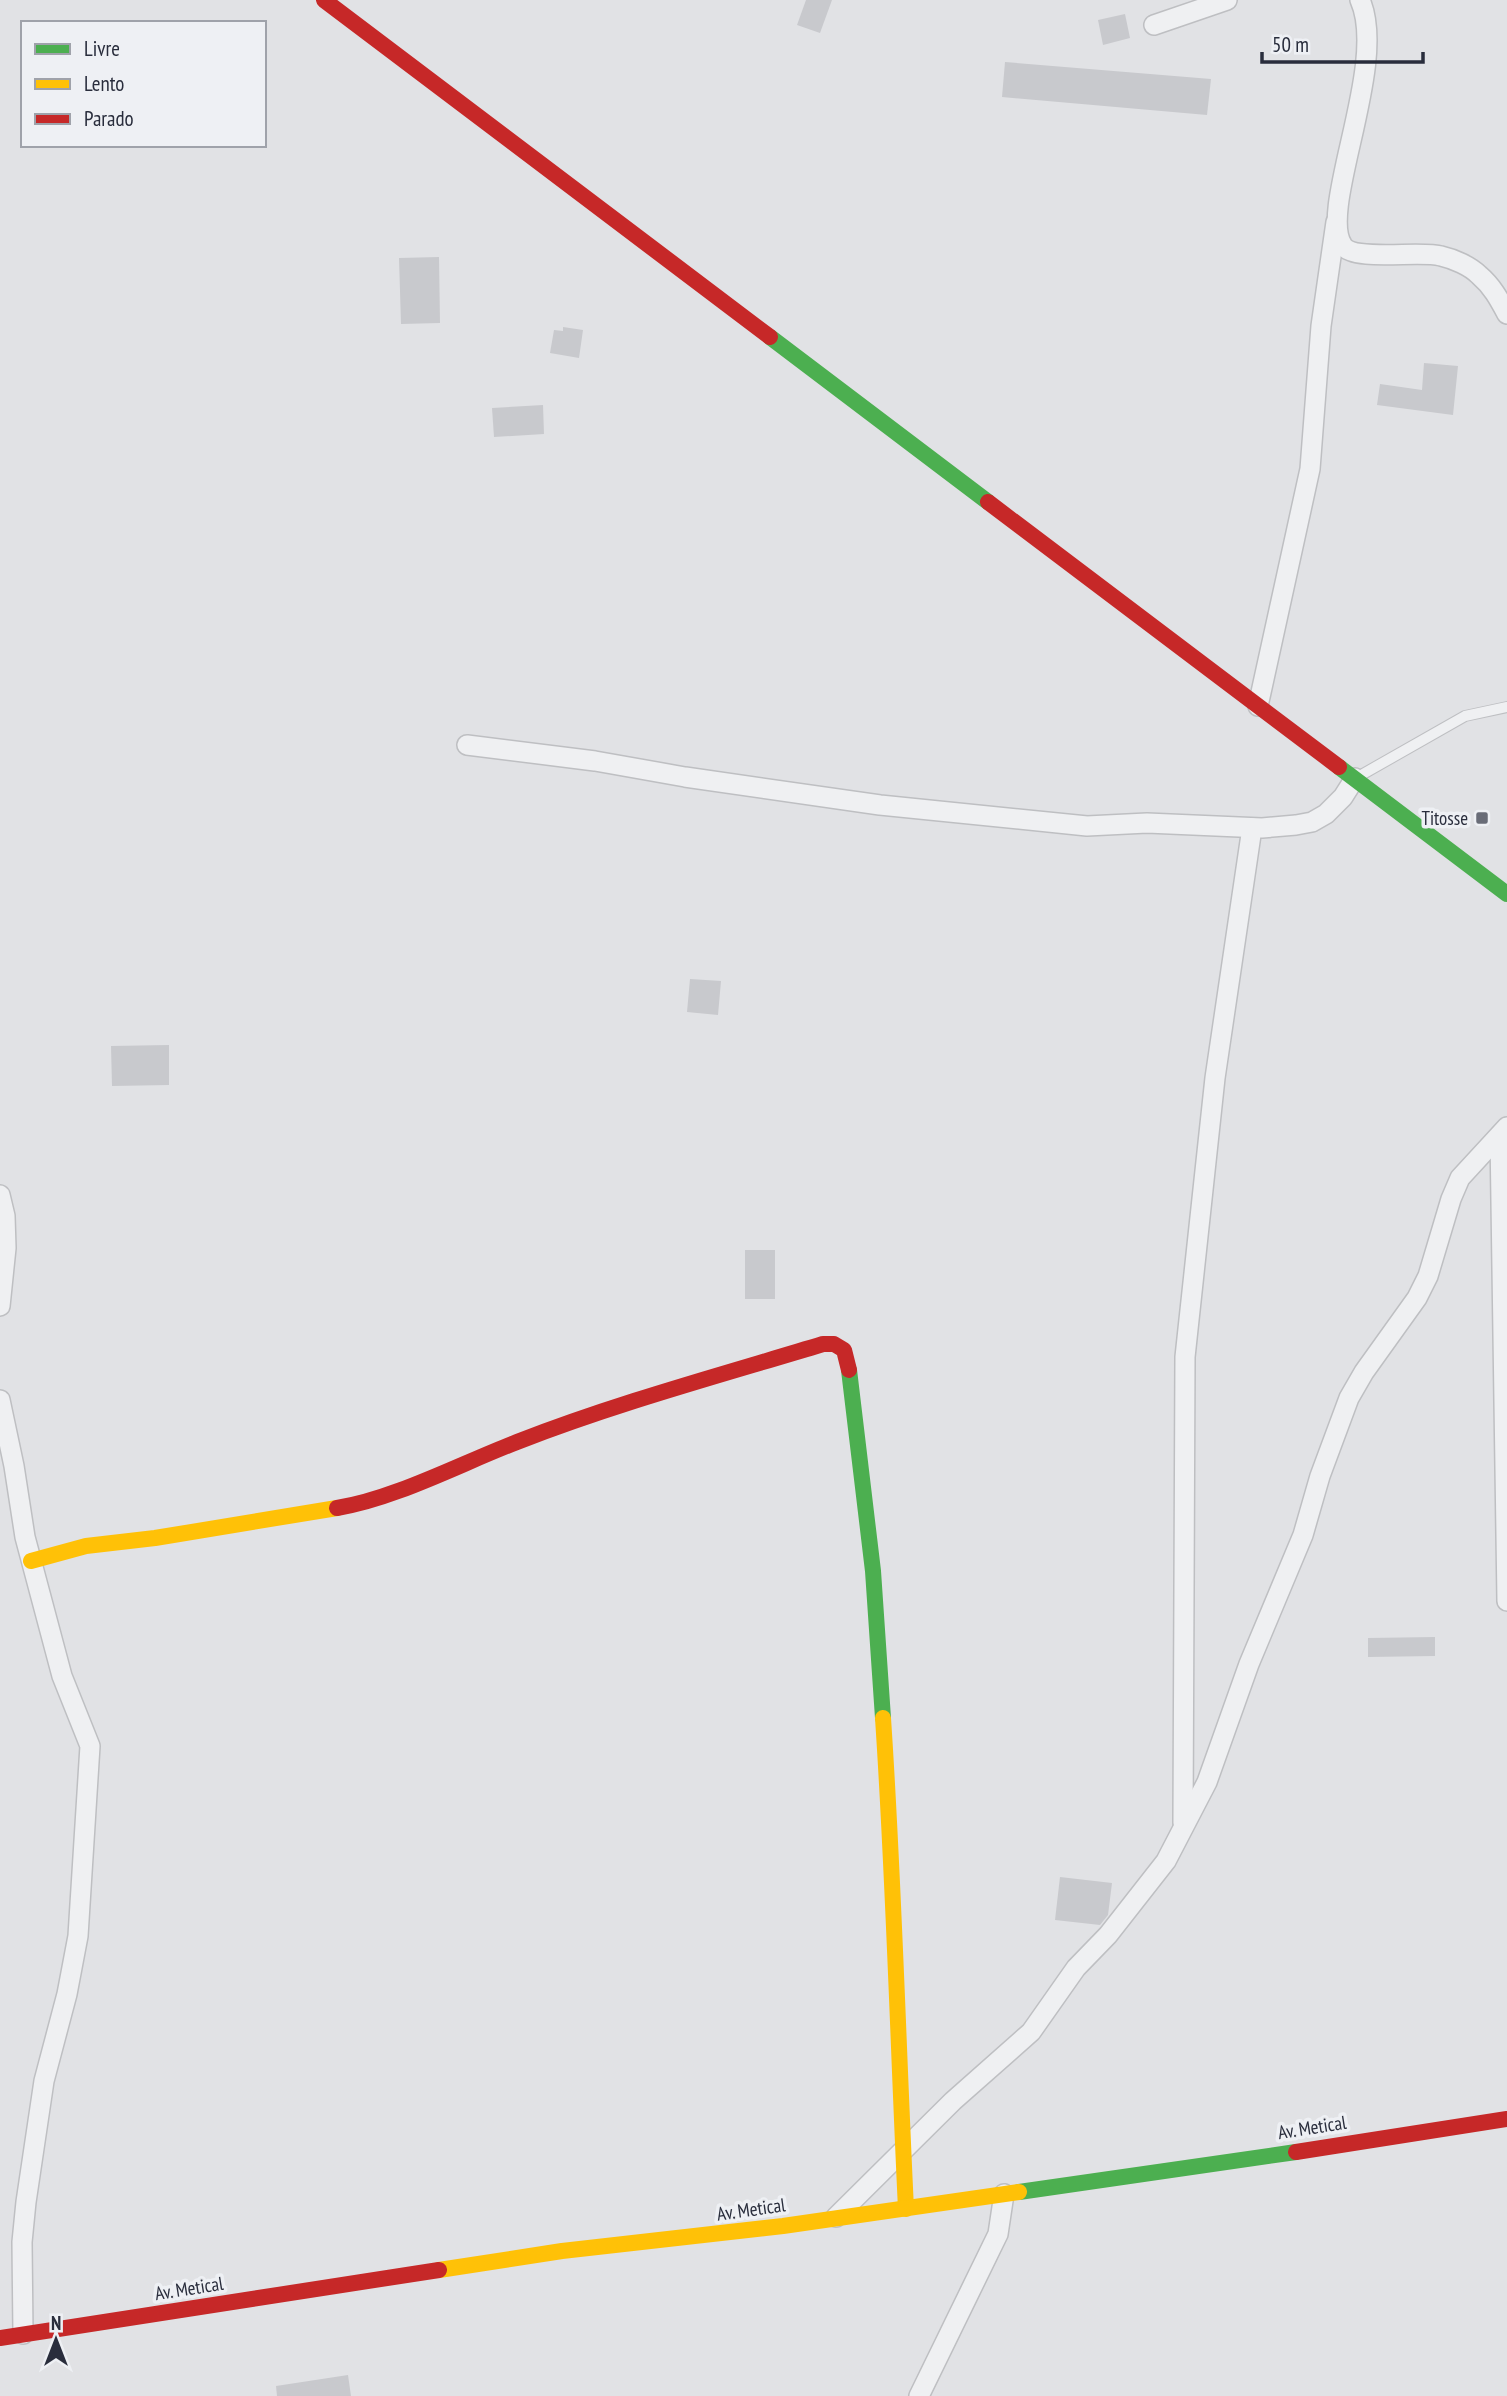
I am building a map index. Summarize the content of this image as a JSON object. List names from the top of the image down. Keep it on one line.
{"streets":{"main road":["Av. Metical"]},"places":{"transit":["Titosse"]},"legend":["Livre","Lento","Parado"],"scale_bar":"50 m","north":"top"}
